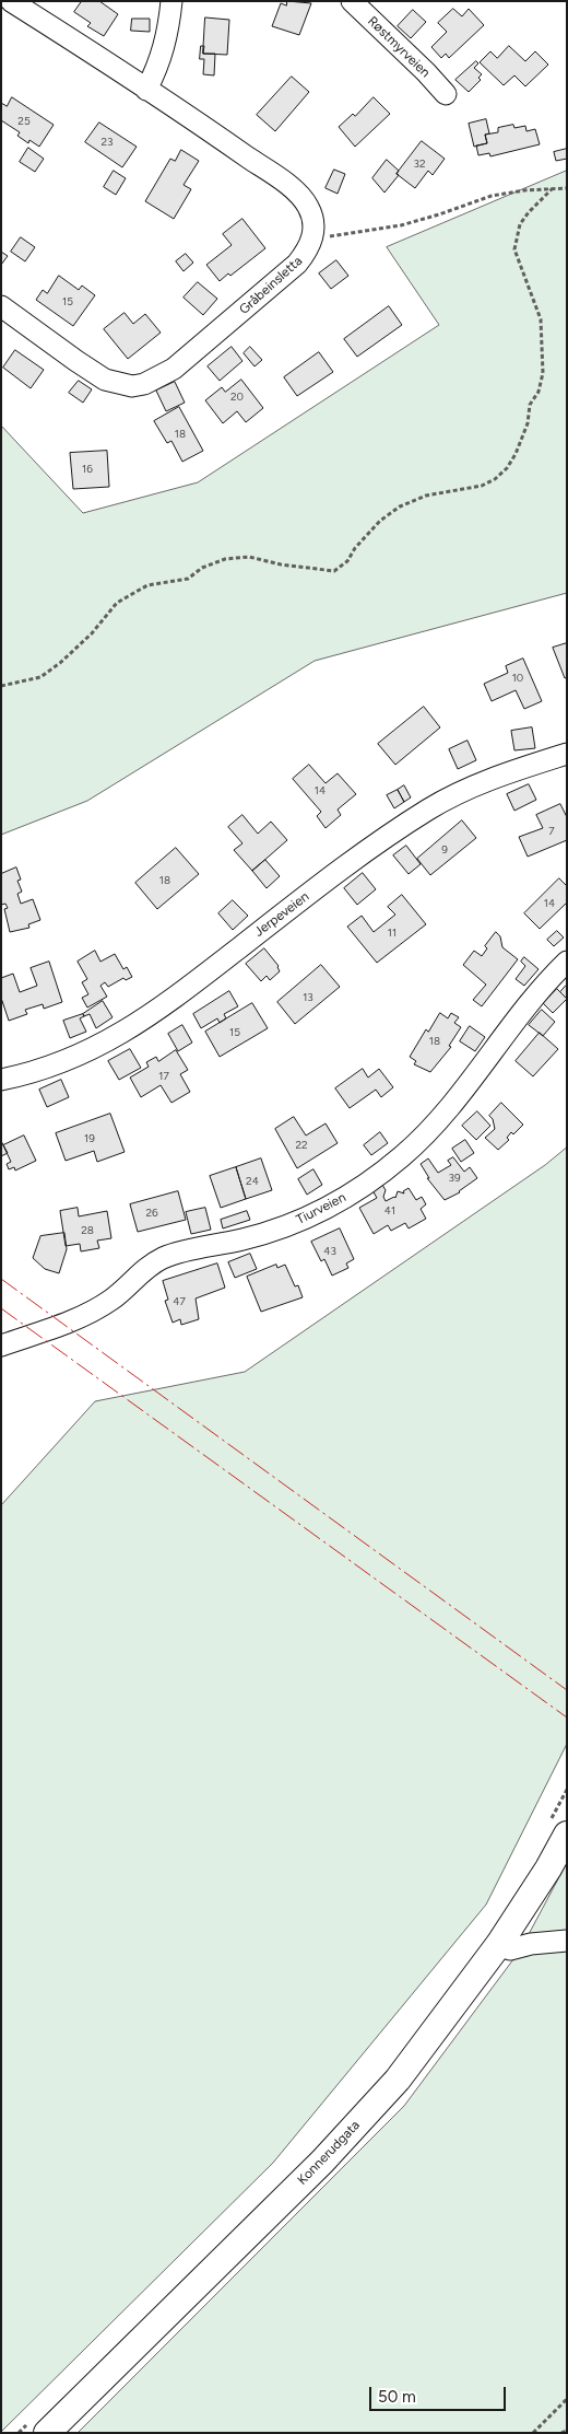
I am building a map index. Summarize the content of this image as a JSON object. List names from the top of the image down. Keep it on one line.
{"streets":{"main road":["Konnerudgata"],"street":["Røstmyrveien","Gråbeinsletta","Jerpeveien","Tiurveien"]},"house_numbers":["25","23","32","15","20","18","16","10","14","7","9","18","14","11","13","15","18","17","19","22","39","24","41","26","28","43","47"],"scale_bar":"50 m"}
